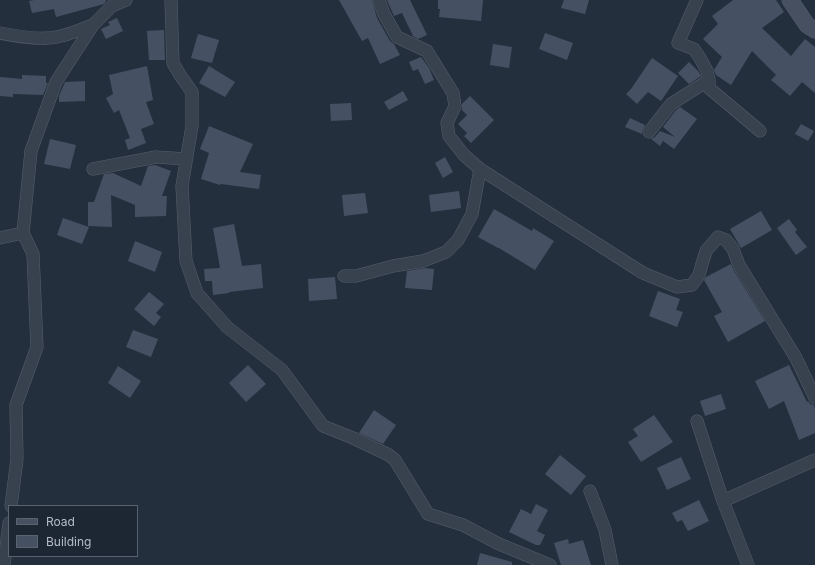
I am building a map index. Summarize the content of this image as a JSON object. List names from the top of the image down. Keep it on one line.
{"legend":["Road","Building"]}
